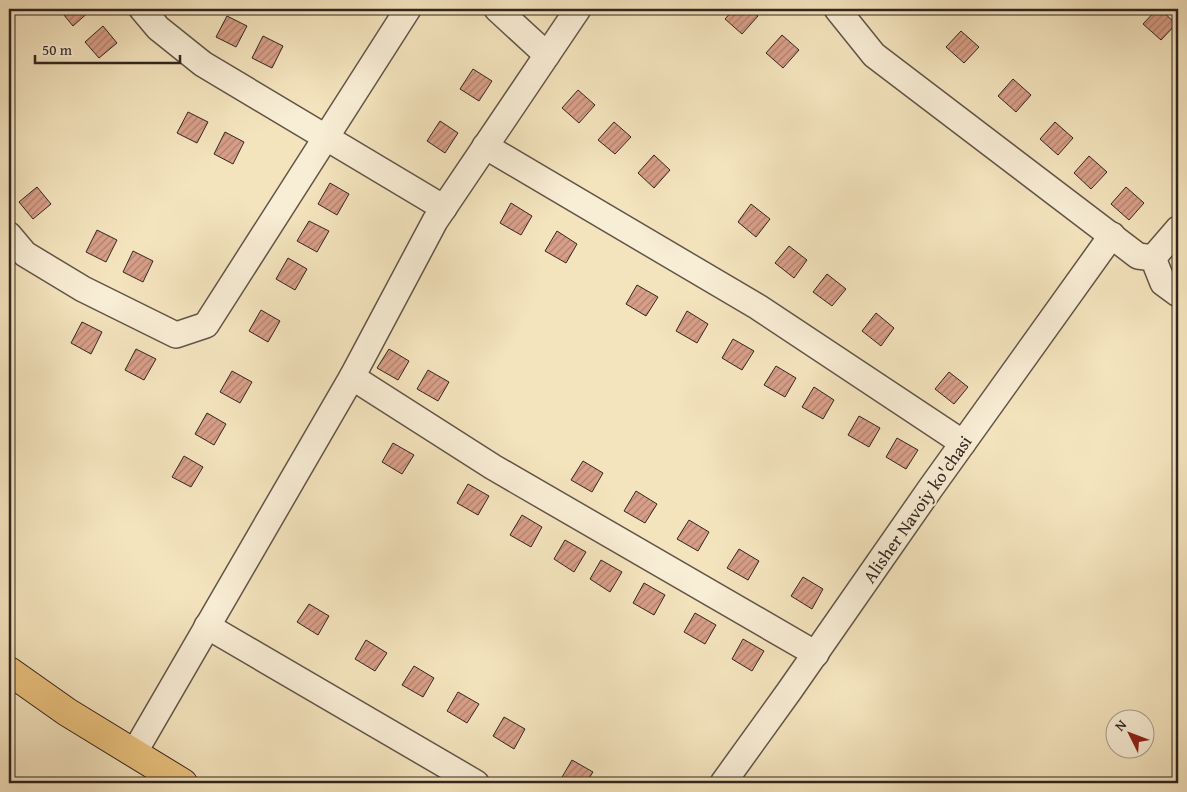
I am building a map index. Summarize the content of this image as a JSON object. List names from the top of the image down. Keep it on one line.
{"streets":{"street":["Alisher Navoiy ko'chasi"]},"scale_bar":"50 m","north":"top left"}
